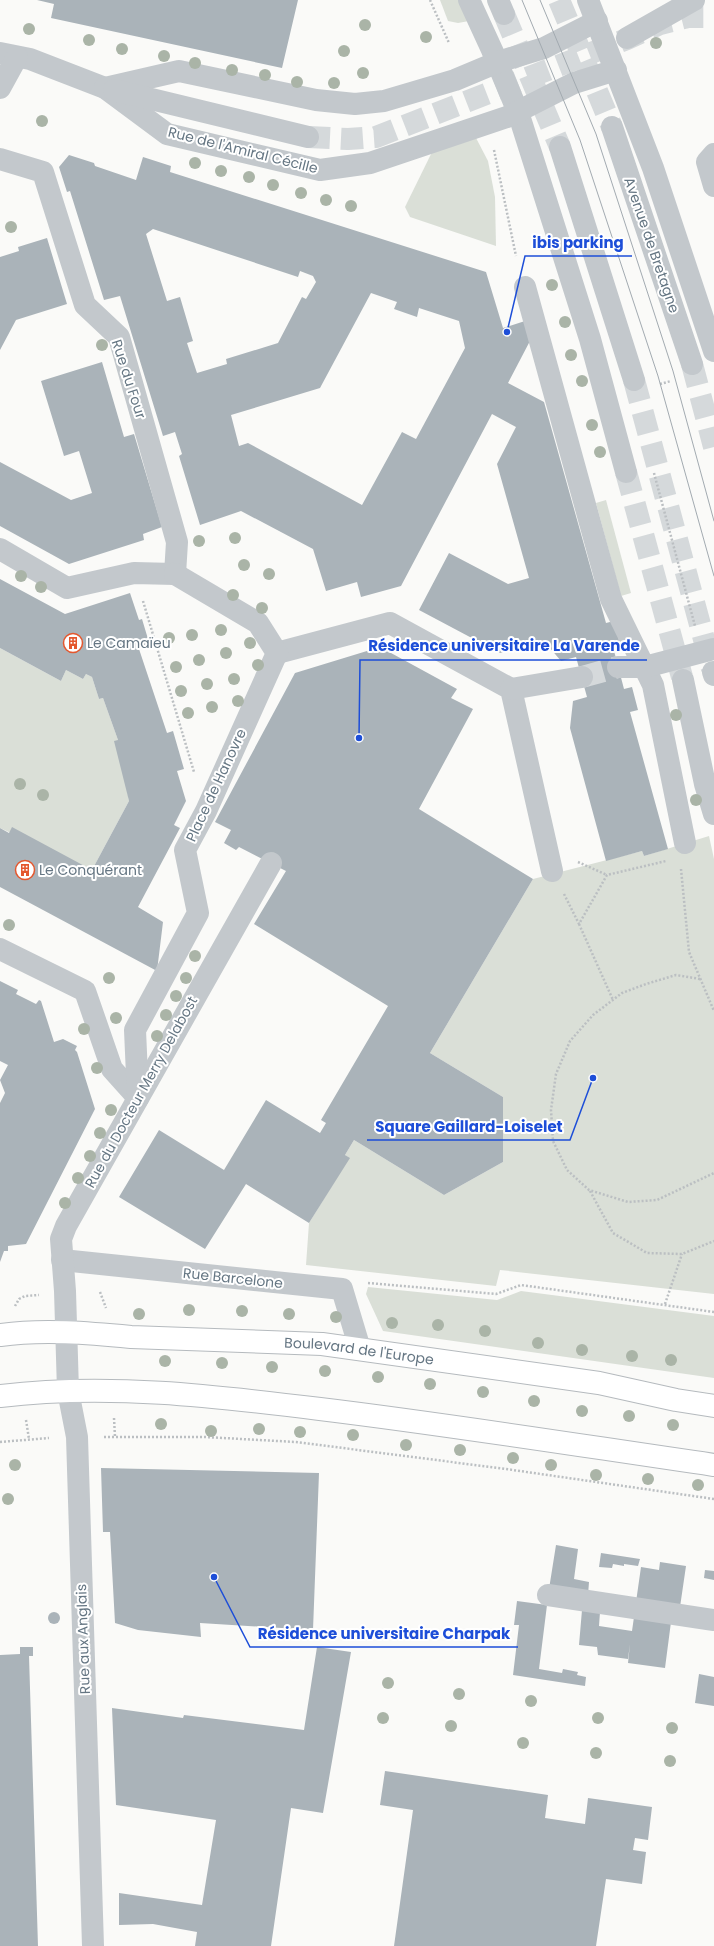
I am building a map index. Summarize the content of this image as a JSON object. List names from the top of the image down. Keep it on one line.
{"streets":{"main road":["Boulevard de l'Europe"],"street":["Rue de l'Amiral Cécille","Avenue de Bretagne","Rue du Four","Place de Hanovre","Rue du Docteur Merry Delabost","Rue Barcelone","Rue aux Anglais"]},"crossings":[["Place de Hanovre","Rue du Docteur Merry Delabost"],["Rue du Docteur Merry Delabost","Rue Barcelone"],["Rue du Docteur Merry Delabost","Boulevard de l'Europe"],["Rue du Docteur Merry Delabost","Rue aux Anglais"],["Boulevard de l'Europe","Rue aux Anglais"]],"places":{"other":["ibis parking","Résidence universitaire La Varende","Square Gaillard-Loiselet","Résidence universitaire Charpak"],"building":["Le Camaïeu","Le Conquérant"]}}
